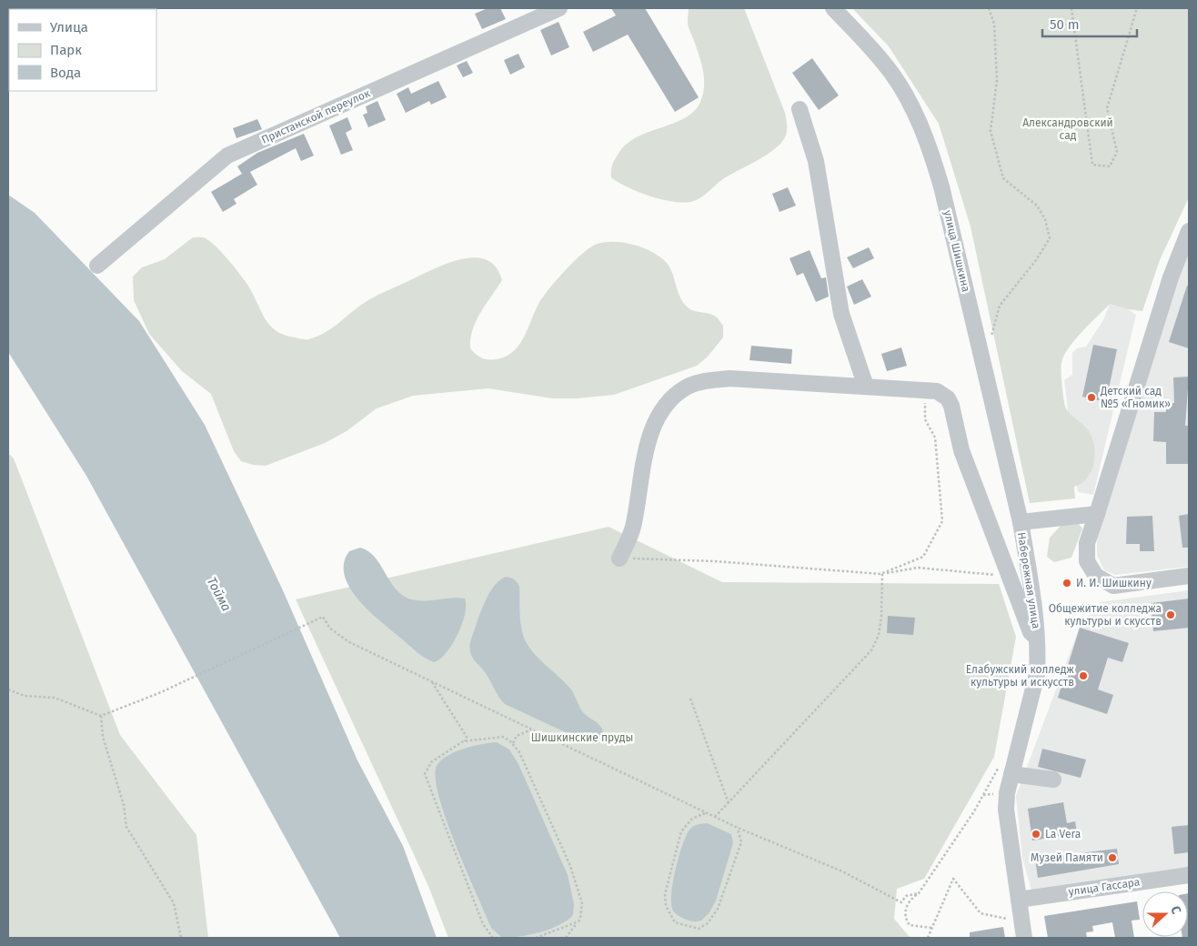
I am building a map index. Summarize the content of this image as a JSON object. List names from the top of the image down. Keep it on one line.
{"streets":{"street":["Пристанской переулок","улица Шишкина","Набережная улица","улица Гассара"]},"crossings":[["улица Шишкина","Набережная улица"],["Набережная улица","улица Гассара"]],"water":["Тойма"],"parks":["Александровский сад","Шишкинские пруды"],"places":["Детский сад №5 «Гномик»","И. И. Шишкину","Общежитие колледжа культуры и скусств","Елабужский колледж культуры и искусств","La Vera","Музей Памяти"],"legend":["Улица","Парк","Вода"],"scale_bar":"50 m","north":"right"}
